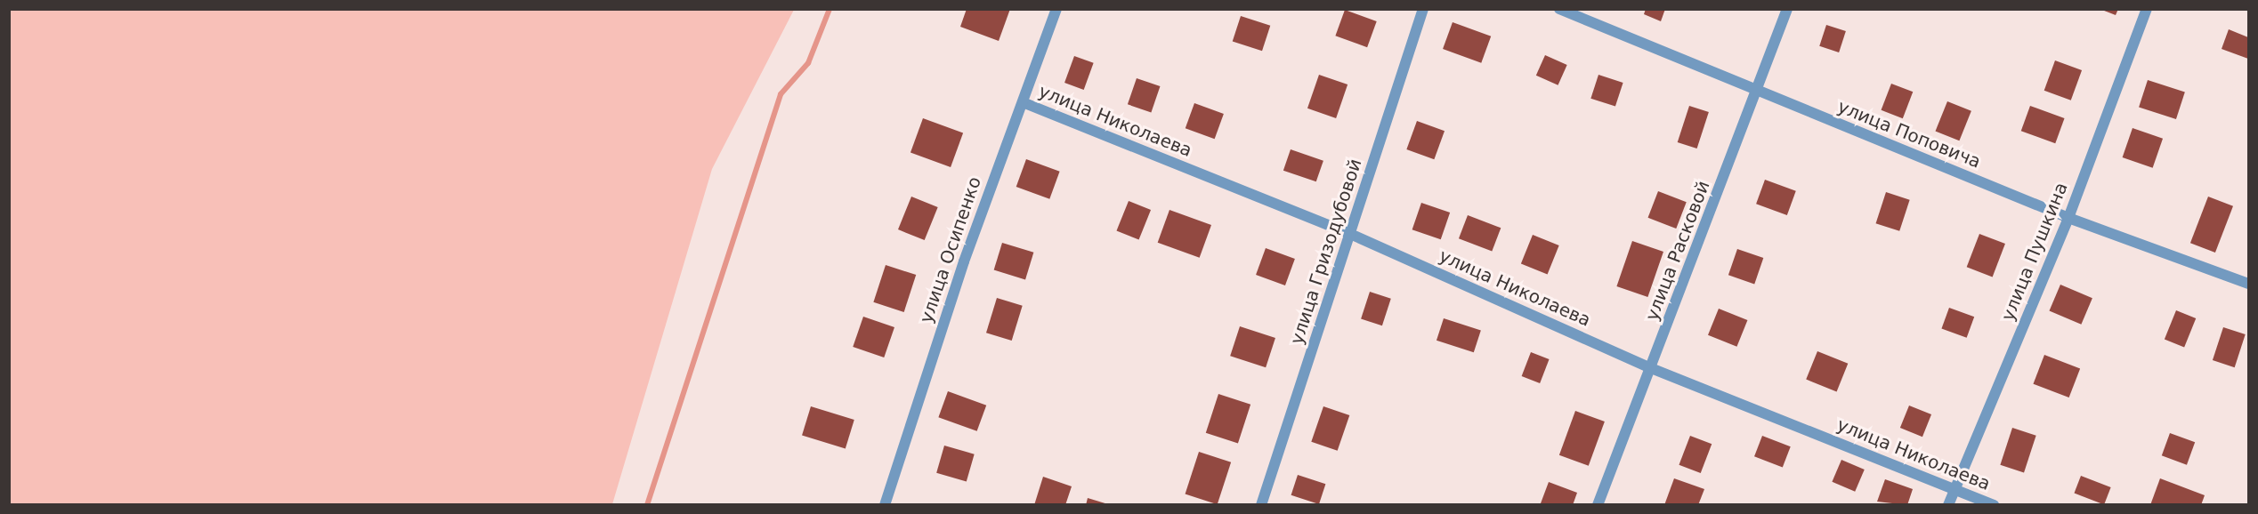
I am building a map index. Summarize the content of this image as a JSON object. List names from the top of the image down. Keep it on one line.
{"streets":{"street":["улица Николаева","улица Поповича","улица Осипенко","улица Расковой","улица Гризодубовой","улица Пушкина"]},"crossings":[["улица Николаева","улица Осипенко"],["улица Николаева","улица Расковой"],["улица Николаева","улица Гризодубовой"],["улица Николаева","улица Пушкина"],["улица Поповича","улица Расковой"],["улица Поповича","улица Пушкина"]]}
